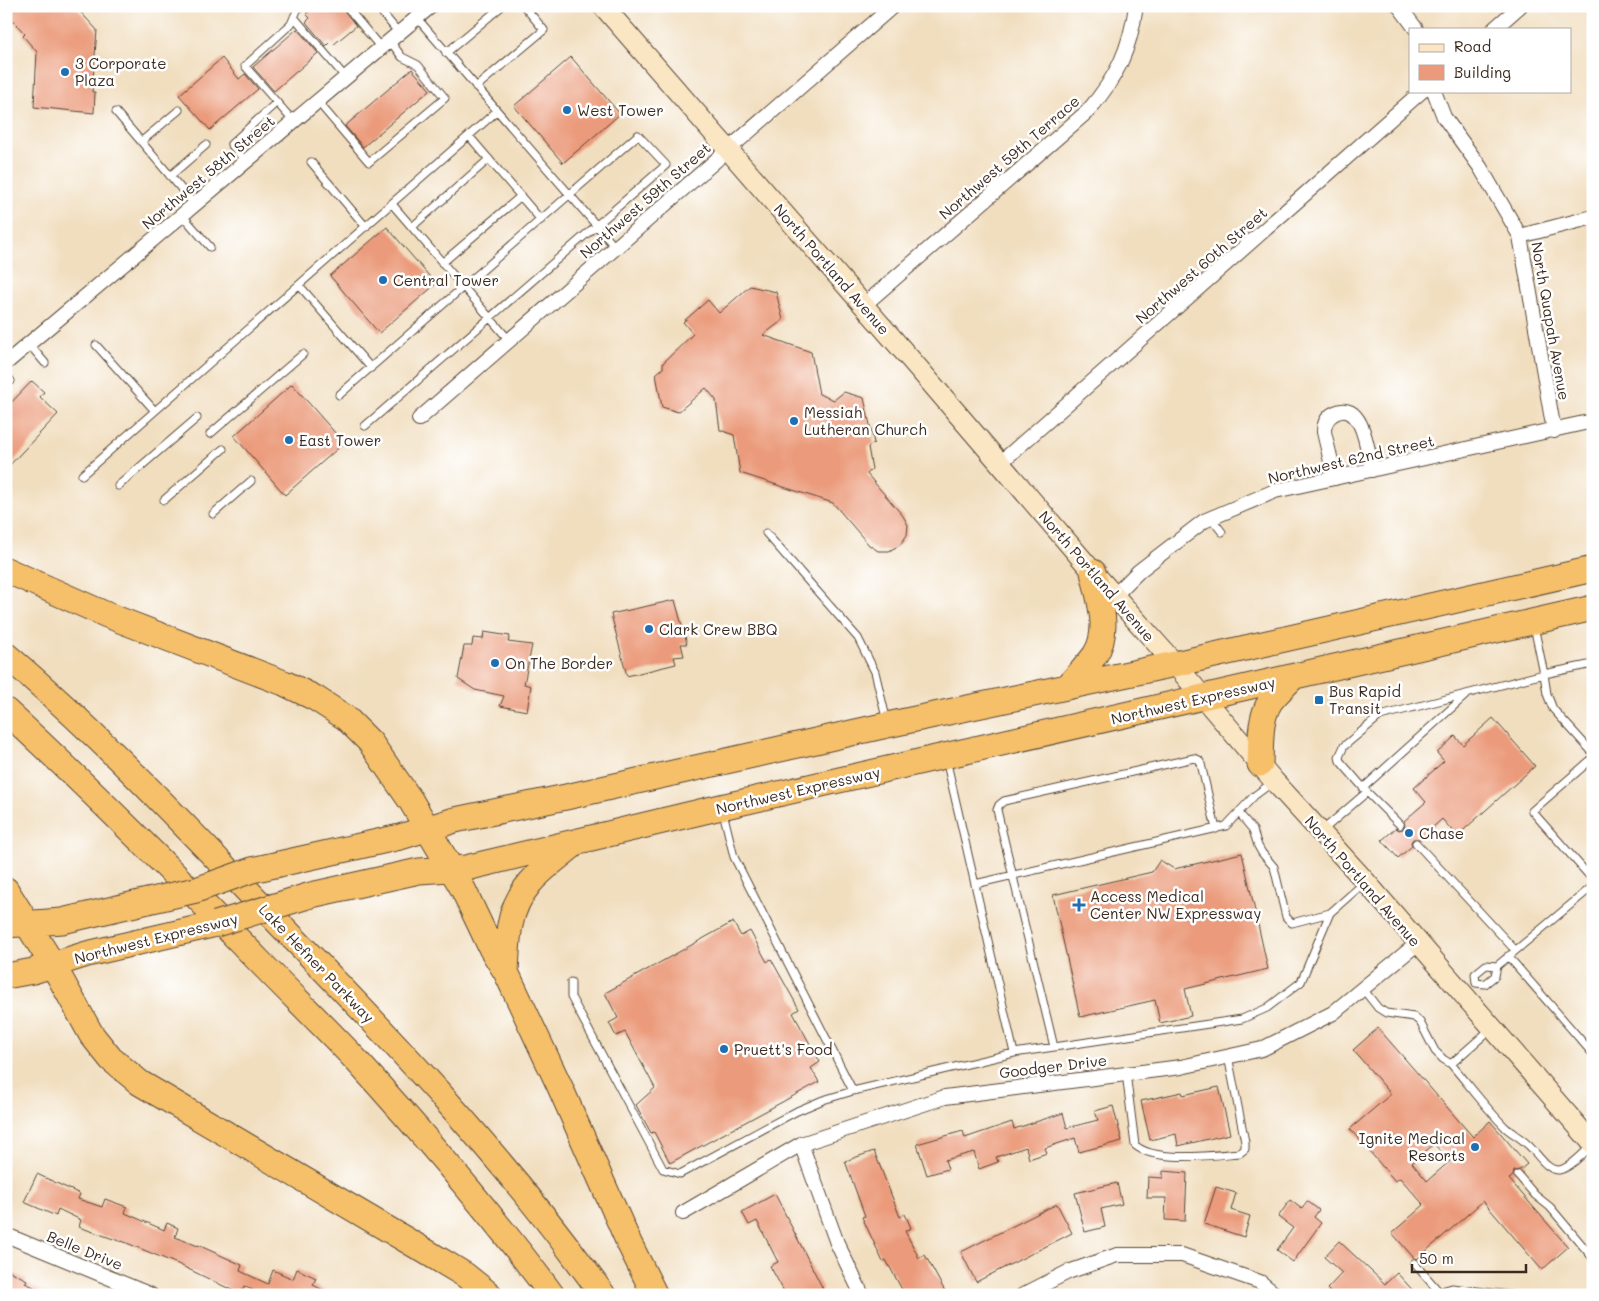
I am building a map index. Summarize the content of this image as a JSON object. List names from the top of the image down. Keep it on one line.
{"streets":{"highway":["Northwest Expressway","Lake Hefner Parkway"],"main road":["North Portland Avenue"],"street":["Northwest 59th Terrace","Northwest 58th Street","Northwest 59th Street","Northwest 60th Street","North Quapah Avenue","Northwest 62nd Street","Goodger Drive","Belle Drive"]},"crossings":[["Northwest 59th Terrace","North Portland Avenue"],["Northwest 59th Street","North Portland Avenue"],["Northwest 60th Street","North Portland Avenue"],["North Portland Avenue","Northwest 62nd Street"],["North Portland Avenue","Northwest Expressway"],["North Portland Avenue","Goodger Drive"],["North Quapah Avenue","Northwest 62nd Street"]],"places":{"other":["3 Corporate Plaza","West Tower","Central Tower","Messiah Lutheran Church","East Tower","Clark Crew BBQ","On The Border","Chase","Pruett's Food","Ignite Medical Resorts"],"transit":["Bus Rapid Transit"],"health":["Access Medical Center NW Expressway"]},"legend":["Road","Building"],"scale_bar":"50 m"}
